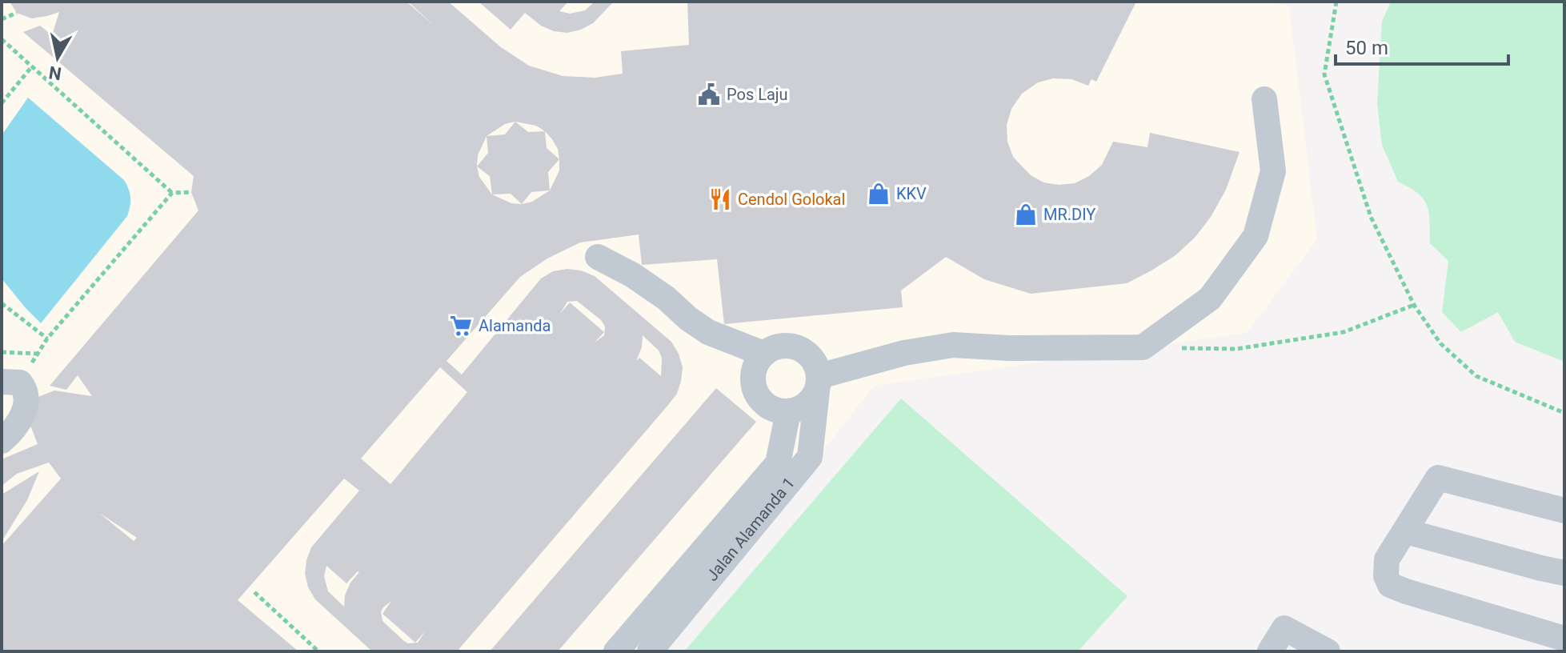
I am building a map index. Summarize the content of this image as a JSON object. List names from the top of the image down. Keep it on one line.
{"streets":{"street":["Jalan Alamanda 1"]},"places":{"public building":["Pos Laju"],"shop":["KKV","MR.DIY"],"restaurant":["Cendol Golokal"],"supermarket":["Alamanda"]},"scale_bar":"50 m","north":"bottom"}
